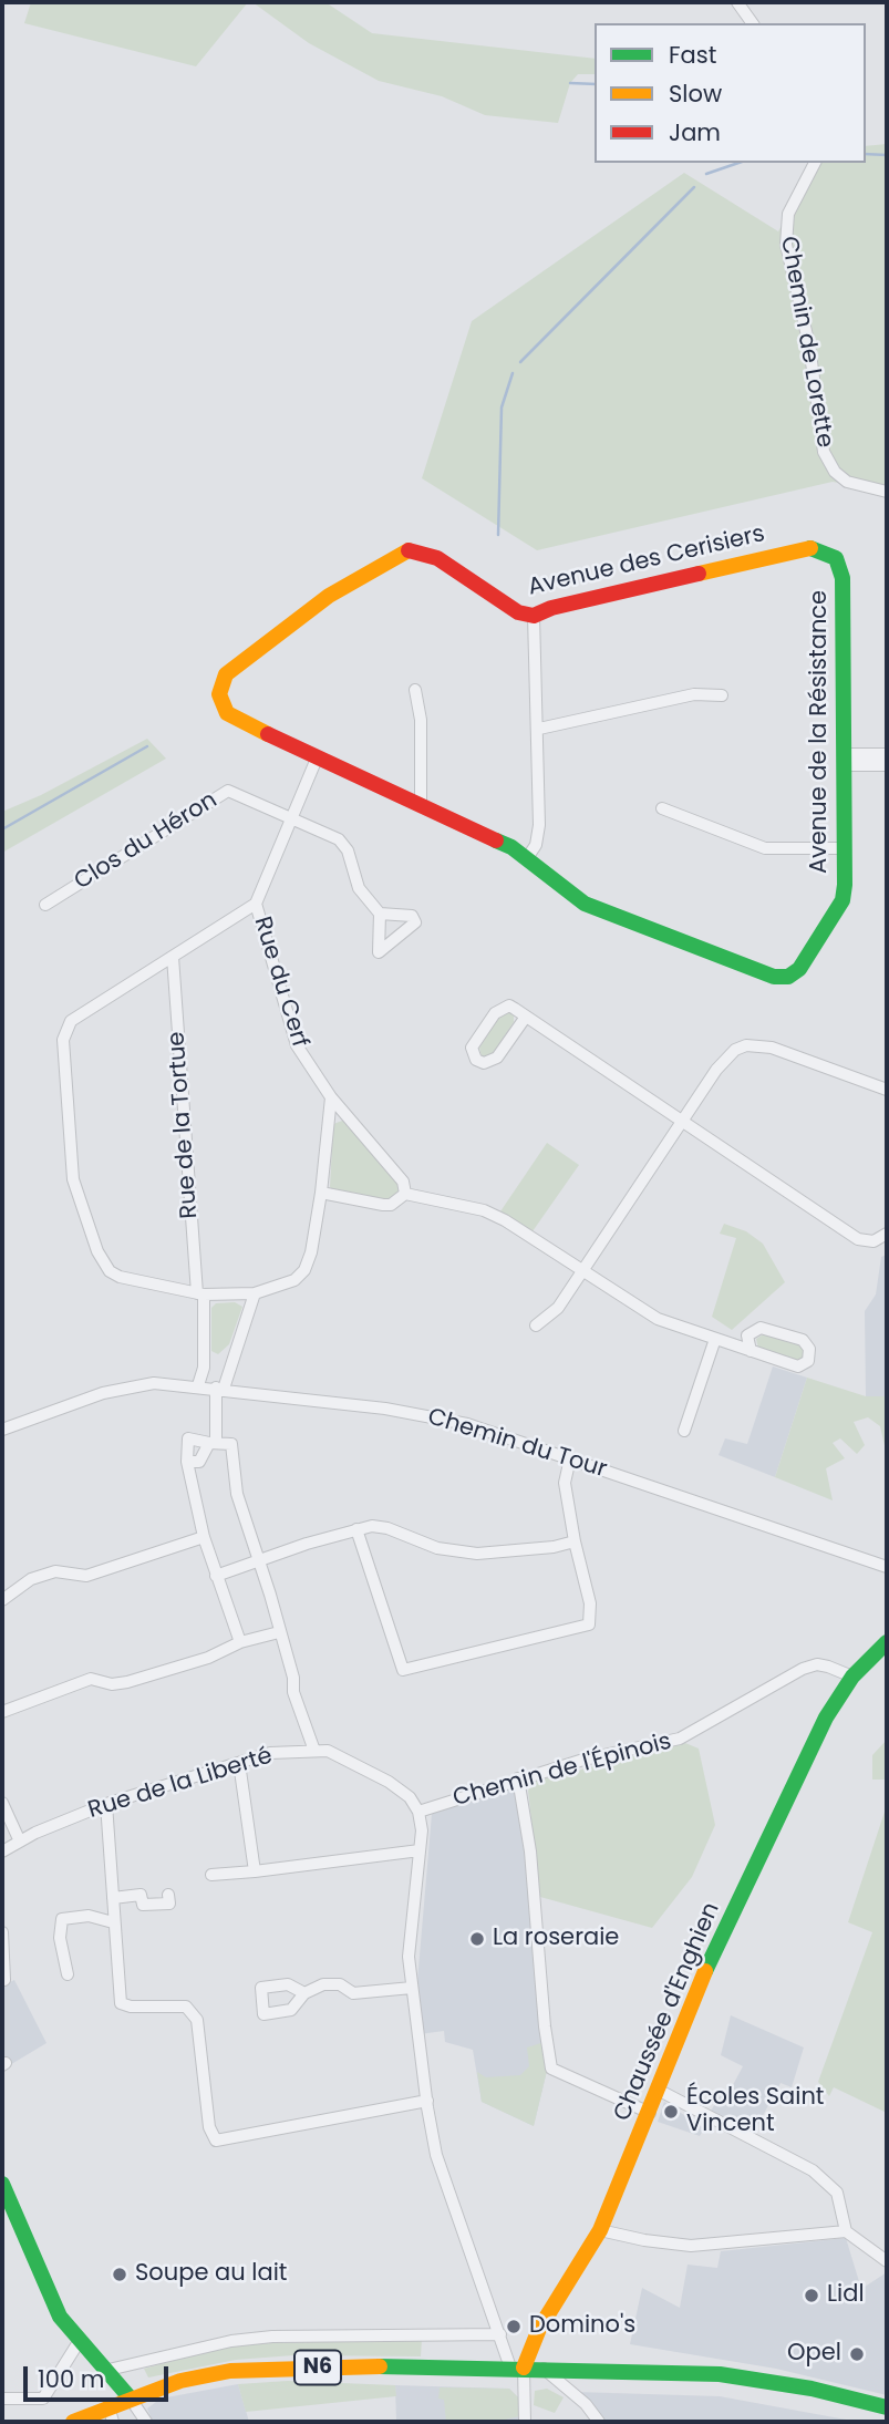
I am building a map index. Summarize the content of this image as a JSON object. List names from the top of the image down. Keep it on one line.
{"streets":{"main road":["Avenue des Cerisiers","Avenue de la Résistance","Chaussée d'Enghien","N6"],"street":["Chemin de Lorette","Clos du Héron","Rue du Cerf","Rue de la Tortue","Chemin du Tour","Chemin de l'Épinois","Rue de la Liberté"]},"crossings":[["Avenue des Cerisiers","Avenue de la Résistance"],["Rue de la Tortue","Chemin du Tour"],["Chemin de l'Épinois","Rue de la Liberté"],["Chemin de l'Épinois","Chaussée d'Enghien"],["Chaussée d'Enghien","N6"]],"places":["La roseraie","Écoles Saint Vincent","Soupe au lait","Lidl","Domino's","Opel"],"legend":["Fast","Slow","Jam"],"scale_bar":"100 m"}
